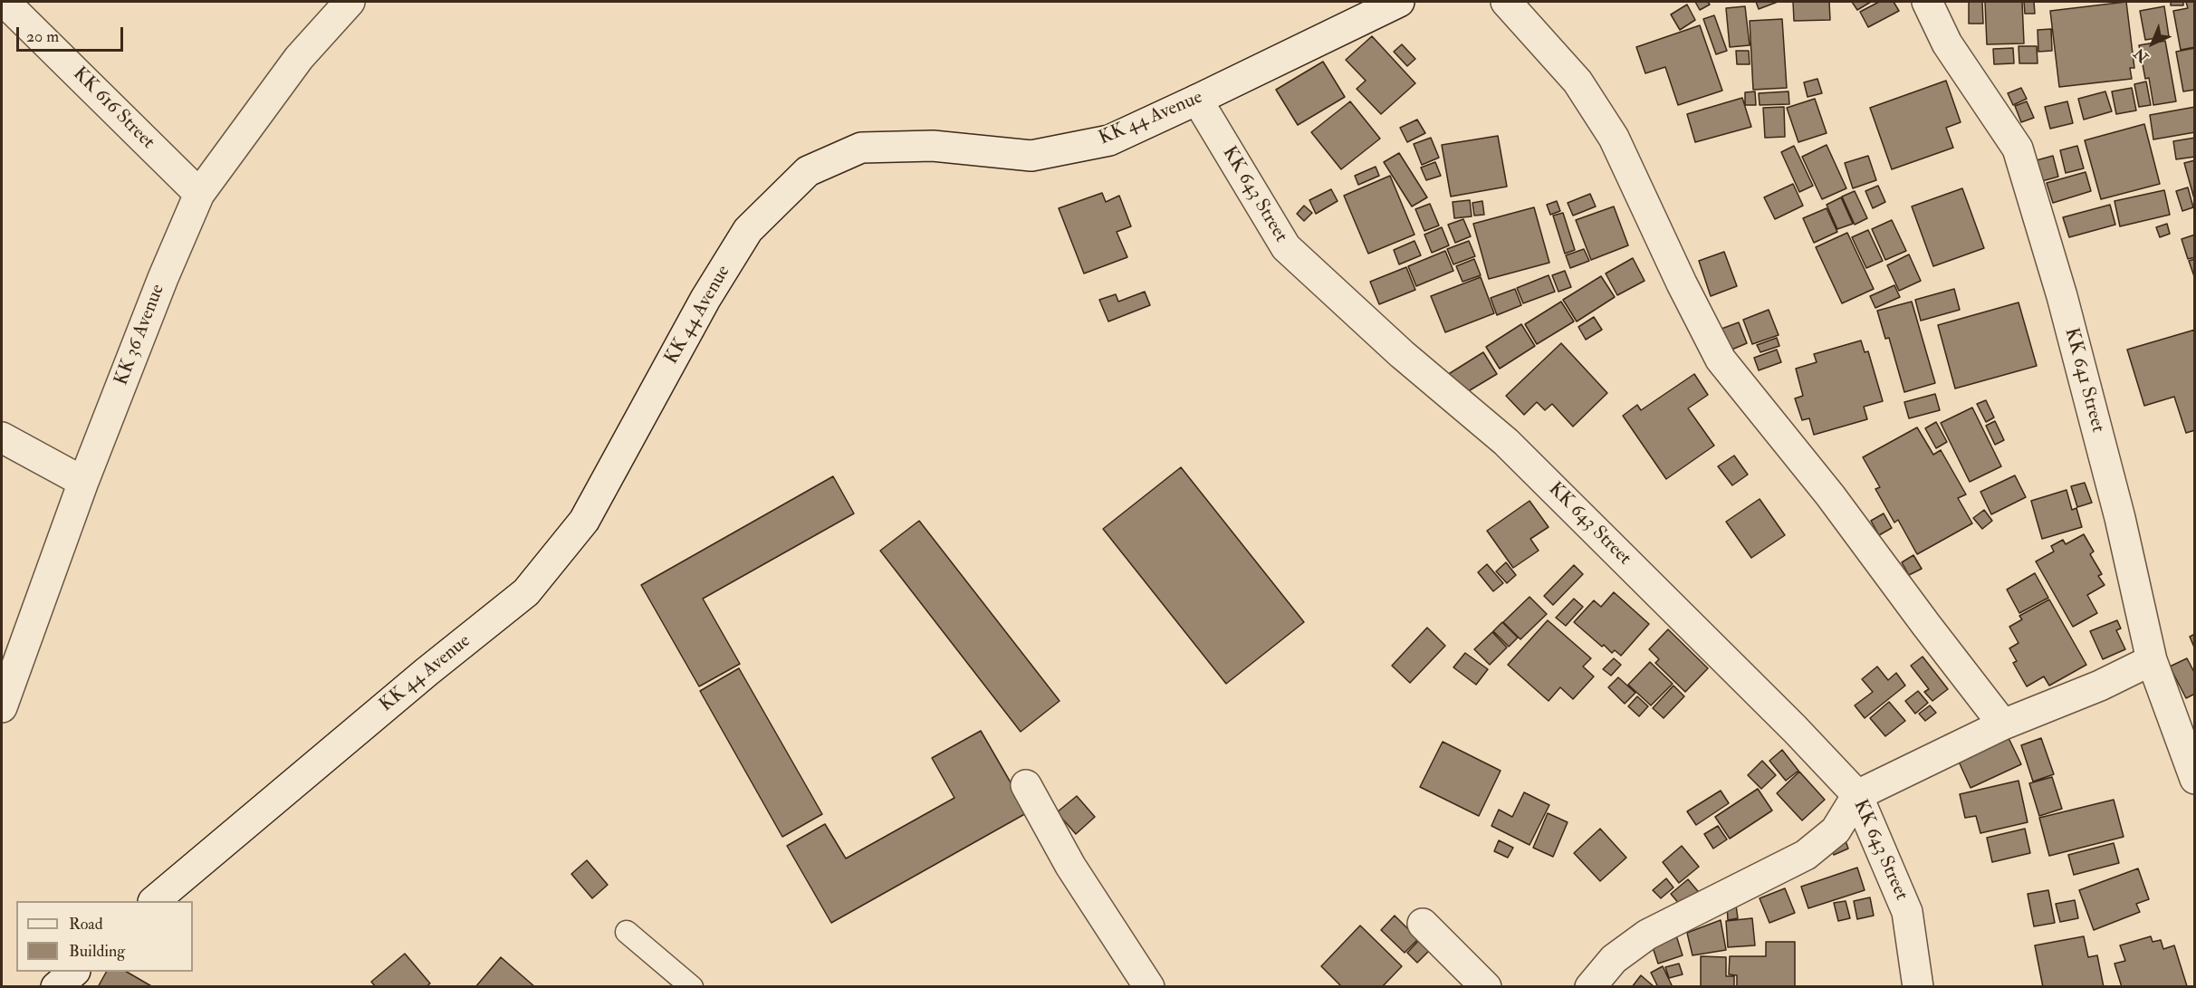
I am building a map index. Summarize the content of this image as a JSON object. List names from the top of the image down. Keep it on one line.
{"streets":{"street":["KK 616 Street","KK 44 Avenue","KK 643 Street","KK 36 Avenue","KK 641 Street"]},"crossings":[["KK 616 Street","KK 36 Avenue"],["KK 44 Avenue","KK 643 Street"]],"legend":["Road","Building"],"scale_bar":"20 m","north":"bottom left"}
